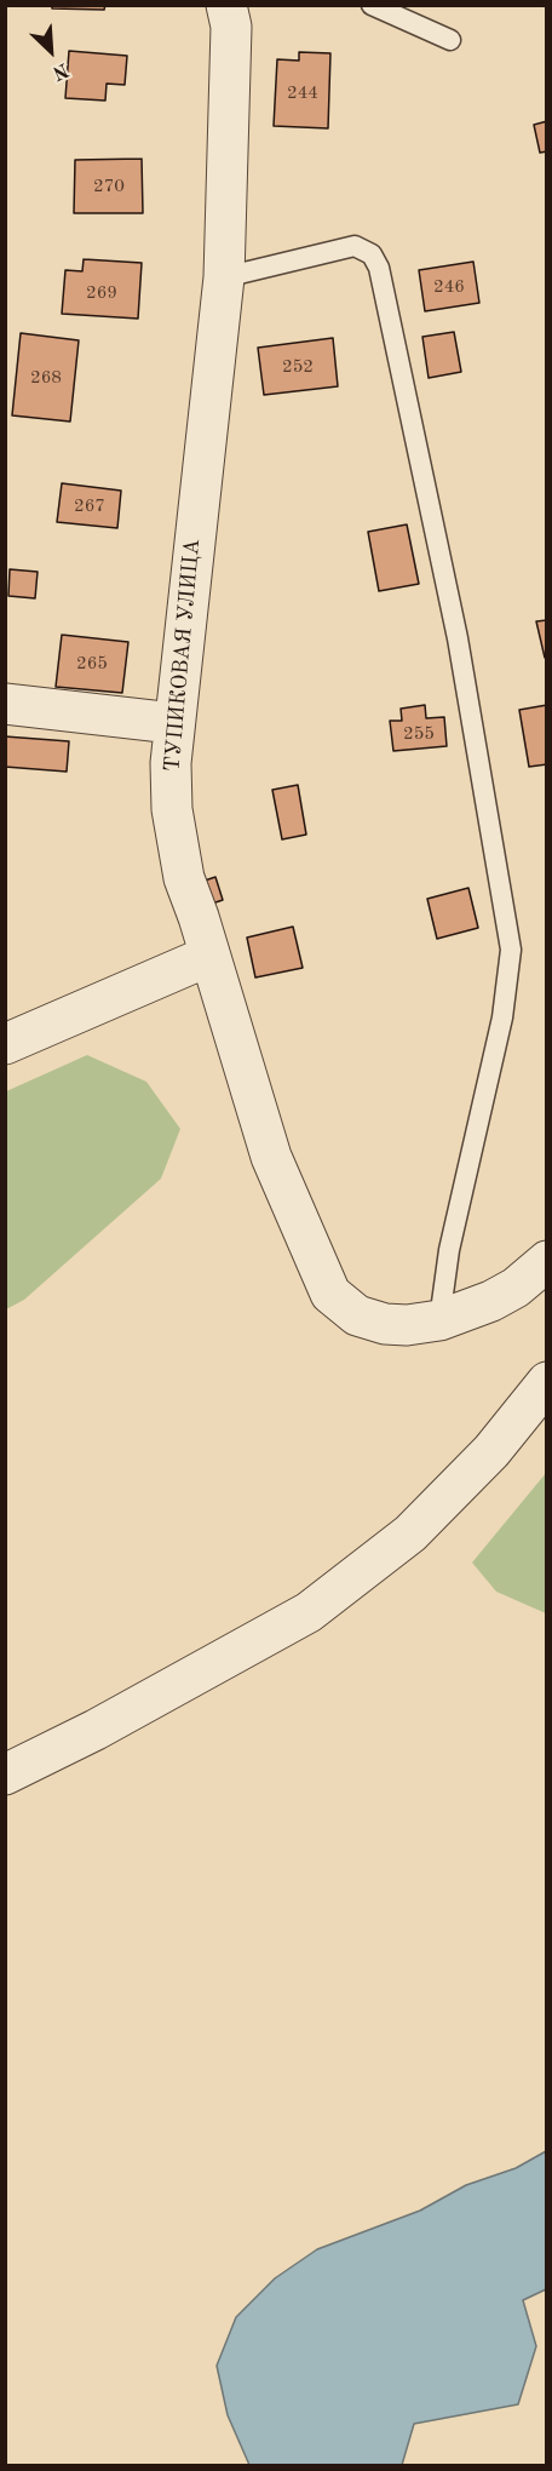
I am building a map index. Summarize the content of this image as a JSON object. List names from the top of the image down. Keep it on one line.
{"streets":{"street":["ТУПИКОВАЯ УЛИЦА"]},"house_numbers":["244","270","246","269","252","268","267","265","255"],"north":"bottom right"}
